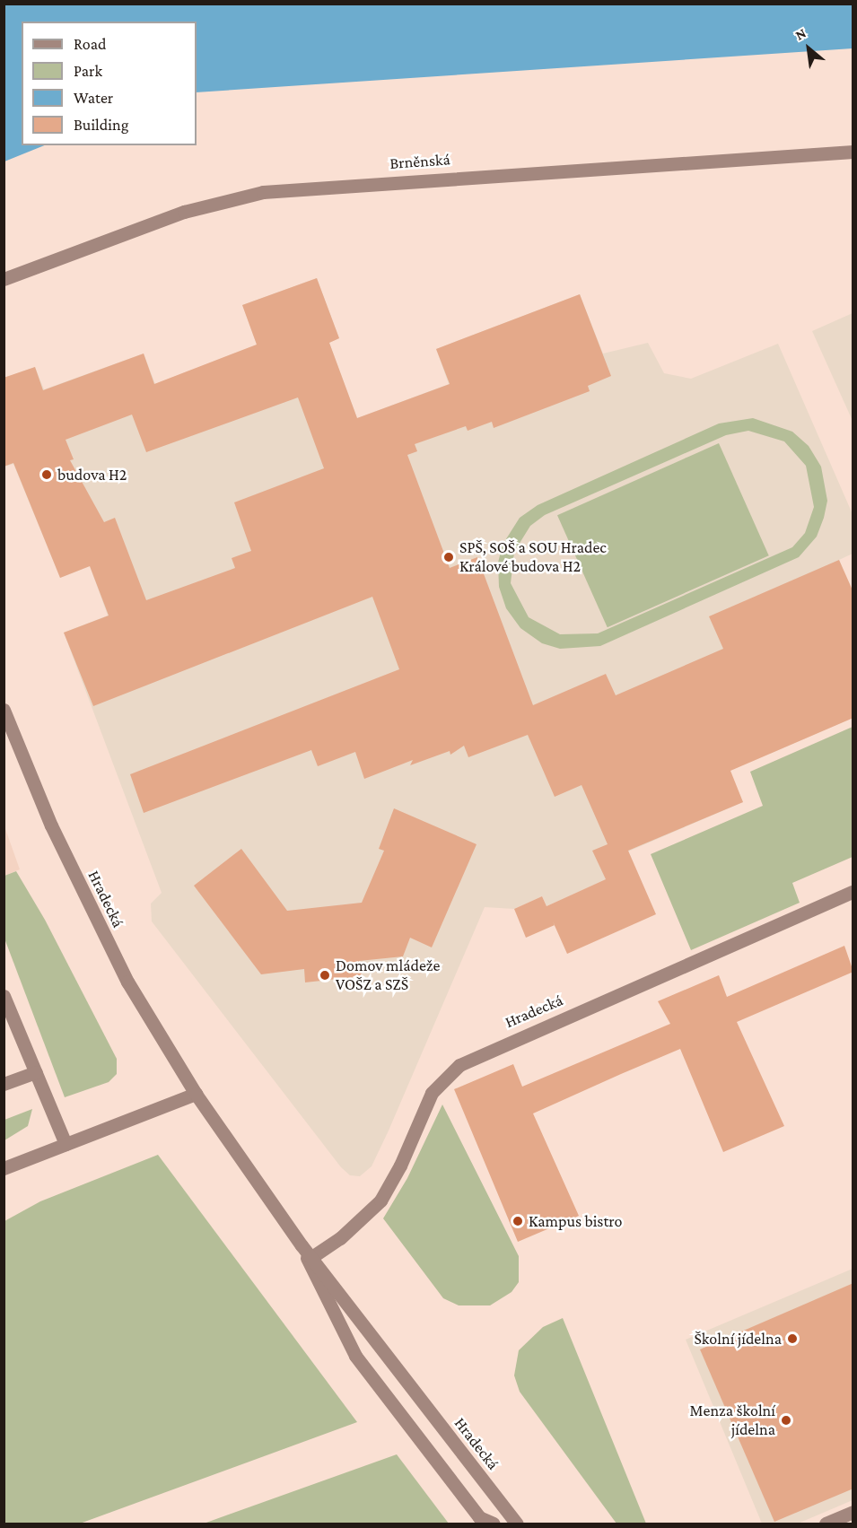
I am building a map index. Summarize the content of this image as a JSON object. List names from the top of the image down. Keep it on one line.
{"streets":{"street":["Brněnská","Hradecká"]},"places":["budova H2","SPŠ, SOŠ a SOU Hradec Králové budova H2","Domov mládeže VOŠZ a SZŠ","Kampus bistro","Školní jídelna","Menza školní jídelna"],"legend":["Road","Park","Water","Building"],"north":"top left"}
